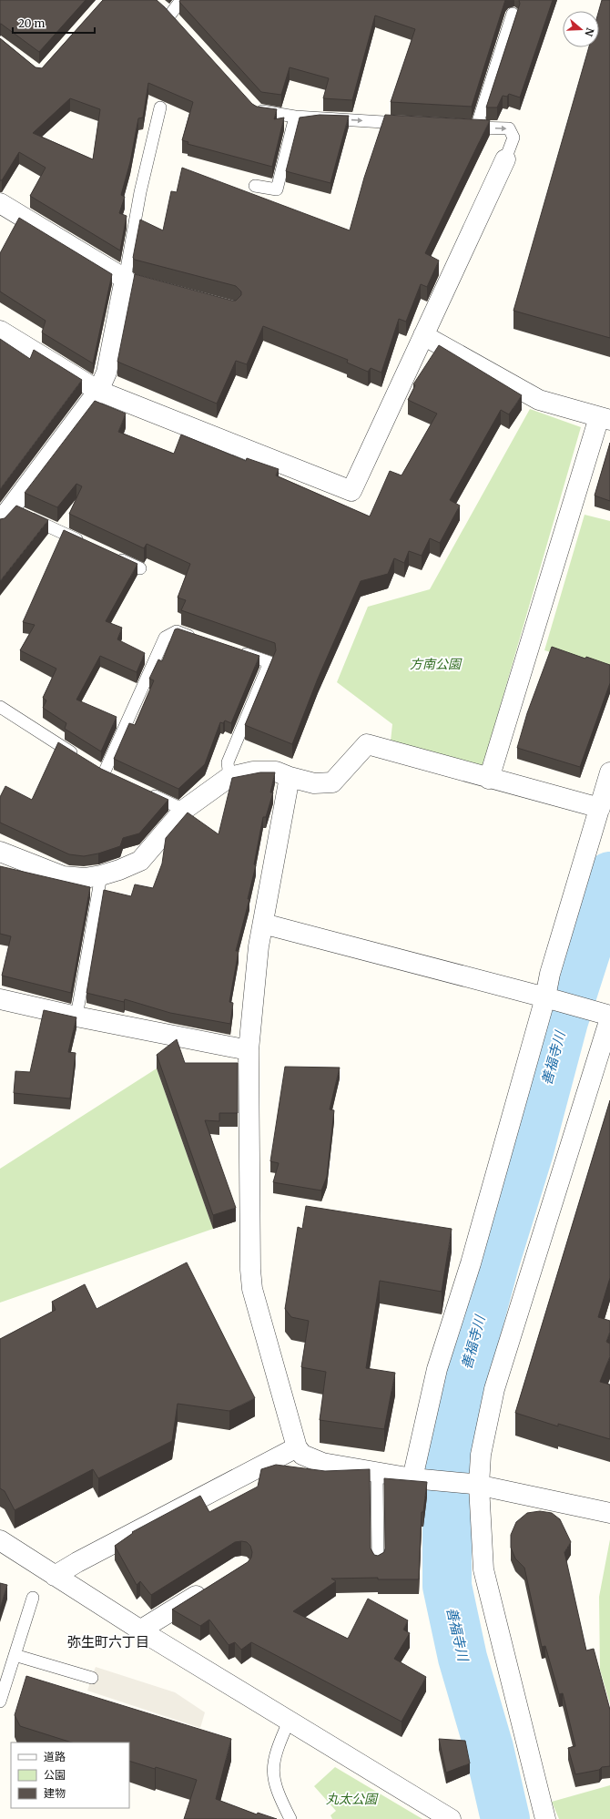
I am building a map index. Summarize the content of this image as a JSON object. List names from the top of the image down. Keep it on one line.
{"districts":["弥生町六丁目"],"water":["善福寺川"],"parks":["方南公園","丸太公園"],"legend":["道路","公園","建物"],"scale_bar":"20 m","north":"right"}
